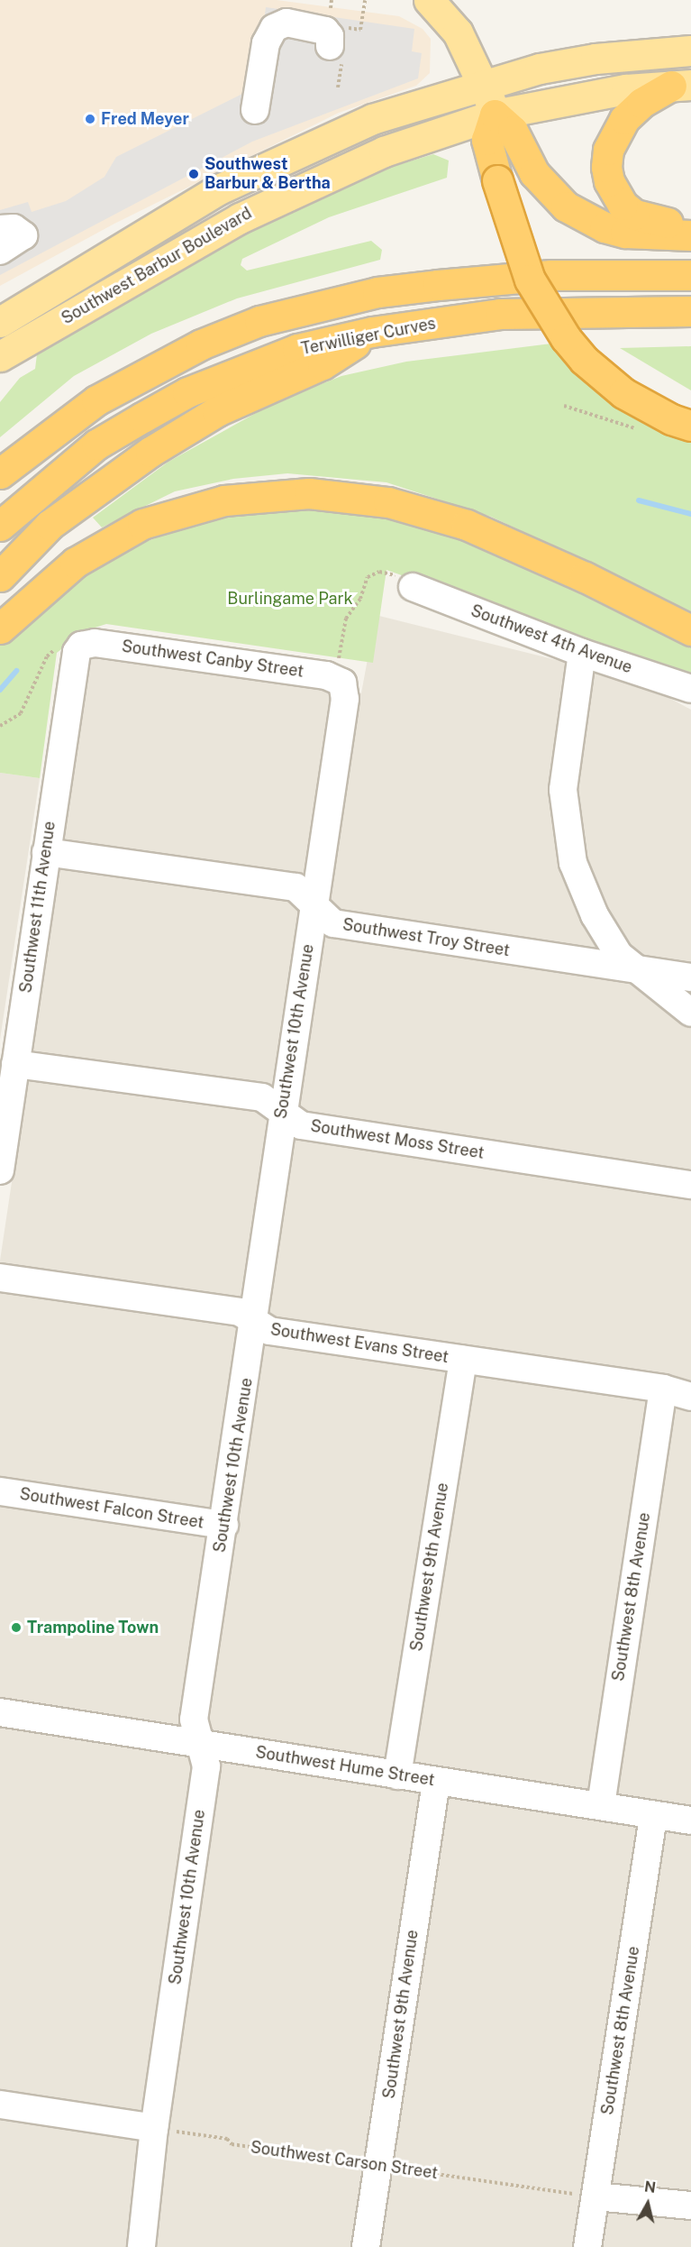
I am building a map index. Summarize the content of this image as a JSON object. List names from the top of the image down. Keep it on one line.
{"streets":{"highway":["Terwilliger Curves"],"main road":["Southwest Barbur Boulevard"],"street":["Southwest 4th Avenue","Southwest Canby Street","Southwest 11th Avenue","Southwest Troy Street","Southwest 10th Avenue","Southwest Moss Street","Southwest Evans Street","Southwest Falcon Street","Southwest 9th Avenue","Southwest 8th Avenue","Southwest Hume Street"],"path":["Southwest Carson Street"]},"crossings":[["Southwest Canby Street","Southwest 11th Avenue"],["Southwest Canby Street","Southwest 10th Avenue"],["Southwest 11th Avenue","Southwest Troy Street"],["Southwest 11th Avenue","Southwest Moss Street"],["Southwest Troy Street","Southwest 10th Avenue"],["Southwest 10th Avenue","Southwest Moss Street"],["Southwest 10th Avenue","Southwest Evans Street"],["Southwest 10th Avenue","Southwest Falcon Street"],["Southwest 10th Avenue","Southwest Hume Street"],["Southwest 10th Avenue","Southwest Carson Street"],["Southwest Evans Street","Southwest 9th Avenue"],["Southwest Evans Street","Southwest 8th Avenue"],["Southwest 9th Avenue","Southwest Hume Street"],["Southwest 9th Avenue","Southwest Carson Street"],["Southwest 8th Avenue","Southwest Hume Street"],["Southwest 8th Avenue","Southwest Carson Street"]],"parks":["Burlingame Park"],"places":["Fred Meyer","Southwest Barbur & Bertha","Trampoline Town"],"north":"top"}
